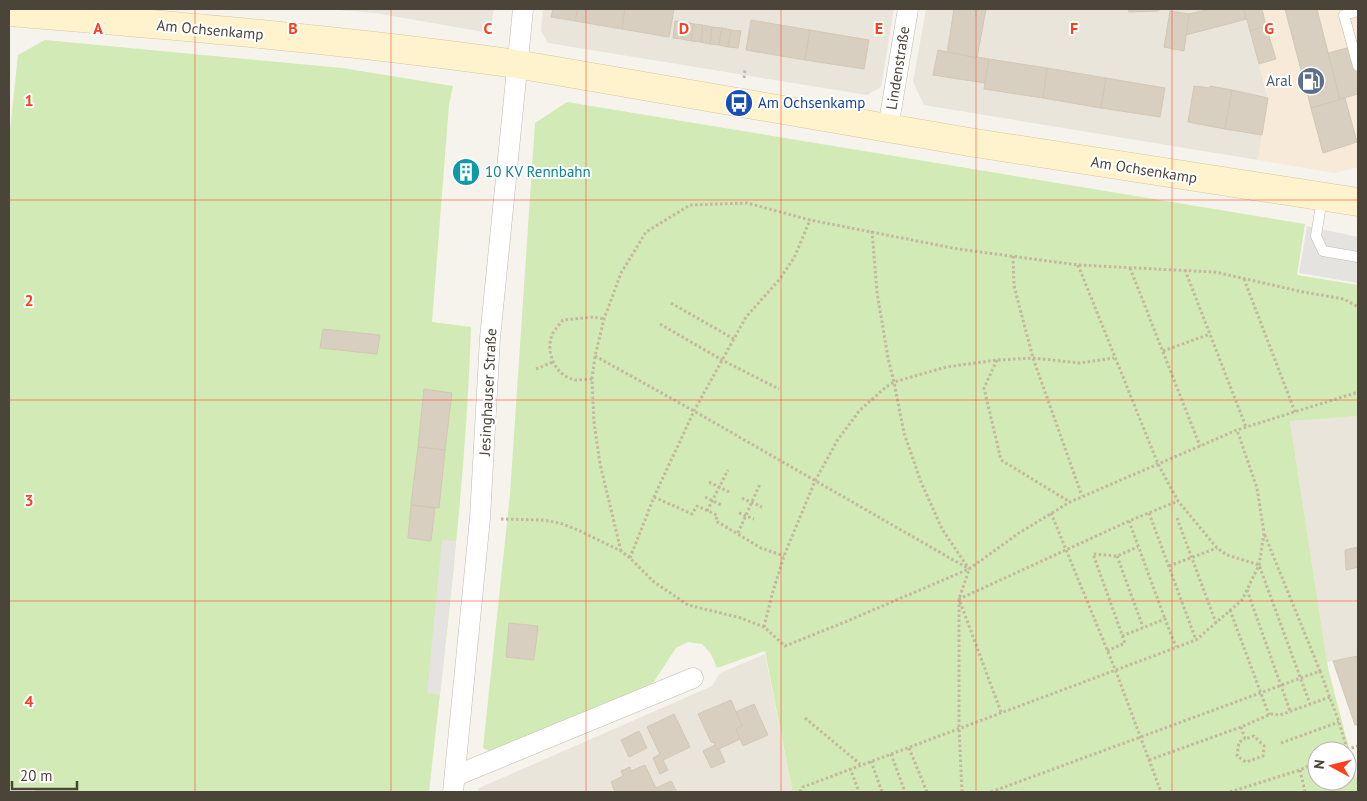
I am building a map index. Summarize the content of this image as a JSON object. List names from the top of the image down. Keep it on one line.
{"streets":{"main road":["Am Ochsenkamp"],"street":["Lindenstraße","Jesinghauser Straße"]},"crossings":[["Am Ochsenkamp","Lindenstraße"],["Am Ochsenkamp","Jesinghauser Straße"]],"places":{"fuel station":["Aral"],"bus stop":["Am Ochsenkamp"],"building":["10 KV Rennbahn"]},"scale_bar":"20 m","north":"left","grid":{"columns":["A","B","C","D","E","F","G"],"rows":["1","2","3","4"]}}
